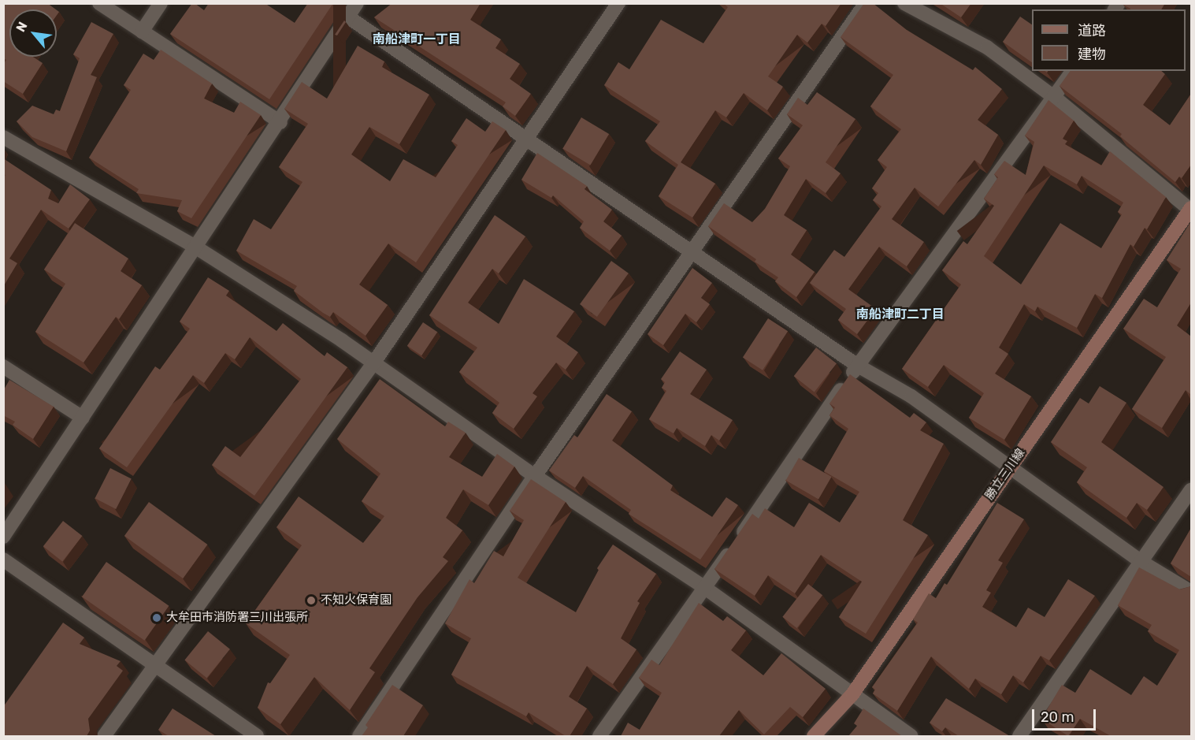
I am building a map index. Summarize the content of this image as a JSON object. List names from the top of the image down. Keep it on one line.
{"streets":{"main road":["勝立三川線"]},"districts":["南船津町一丁目","南船津町二丁目"],"places":["不知火保育園","大牟田市消防署三川出張所"],"legend":["道路","建物"],"scale_bar":"20 m","north":"top left"}
